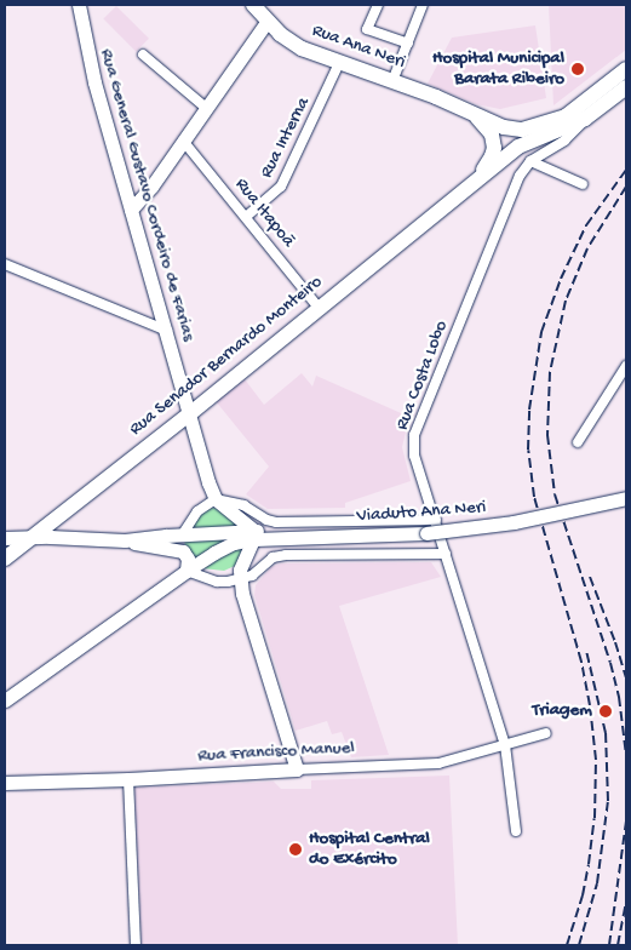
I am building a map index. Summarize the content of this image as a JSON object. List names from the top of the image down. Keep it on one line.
{"streets":{"main road":["Rua Ana Neri","Rua Senador Bernardo Monteiro"],"street":["Rua Interna","Rua General Gustavo Cordeiro de Farias","Rua Itapoã","Rua Costa Lobo","Viaduto Ana Neri","Rua Francisco Manuel"]},"crossings":[["Rua Ana Neri","Rua Interna"],["Rua Interna","Rua Itapoã"],["Rua General Gustavo Cordeiro de Farias","Rua Senador Bernardo Monteiro"],["Rua Itapoã","Rua Senador Bernardo Monteiro"],["Rua Senador Bernardo Monteiro","Rua Costa Lobo"],["Rua Costa Lobo","Rua Francisco Manuel"]],"places":["Hospital Municipal Barata Ribeiro","Triagem","Hospital Central do Exército"]}
